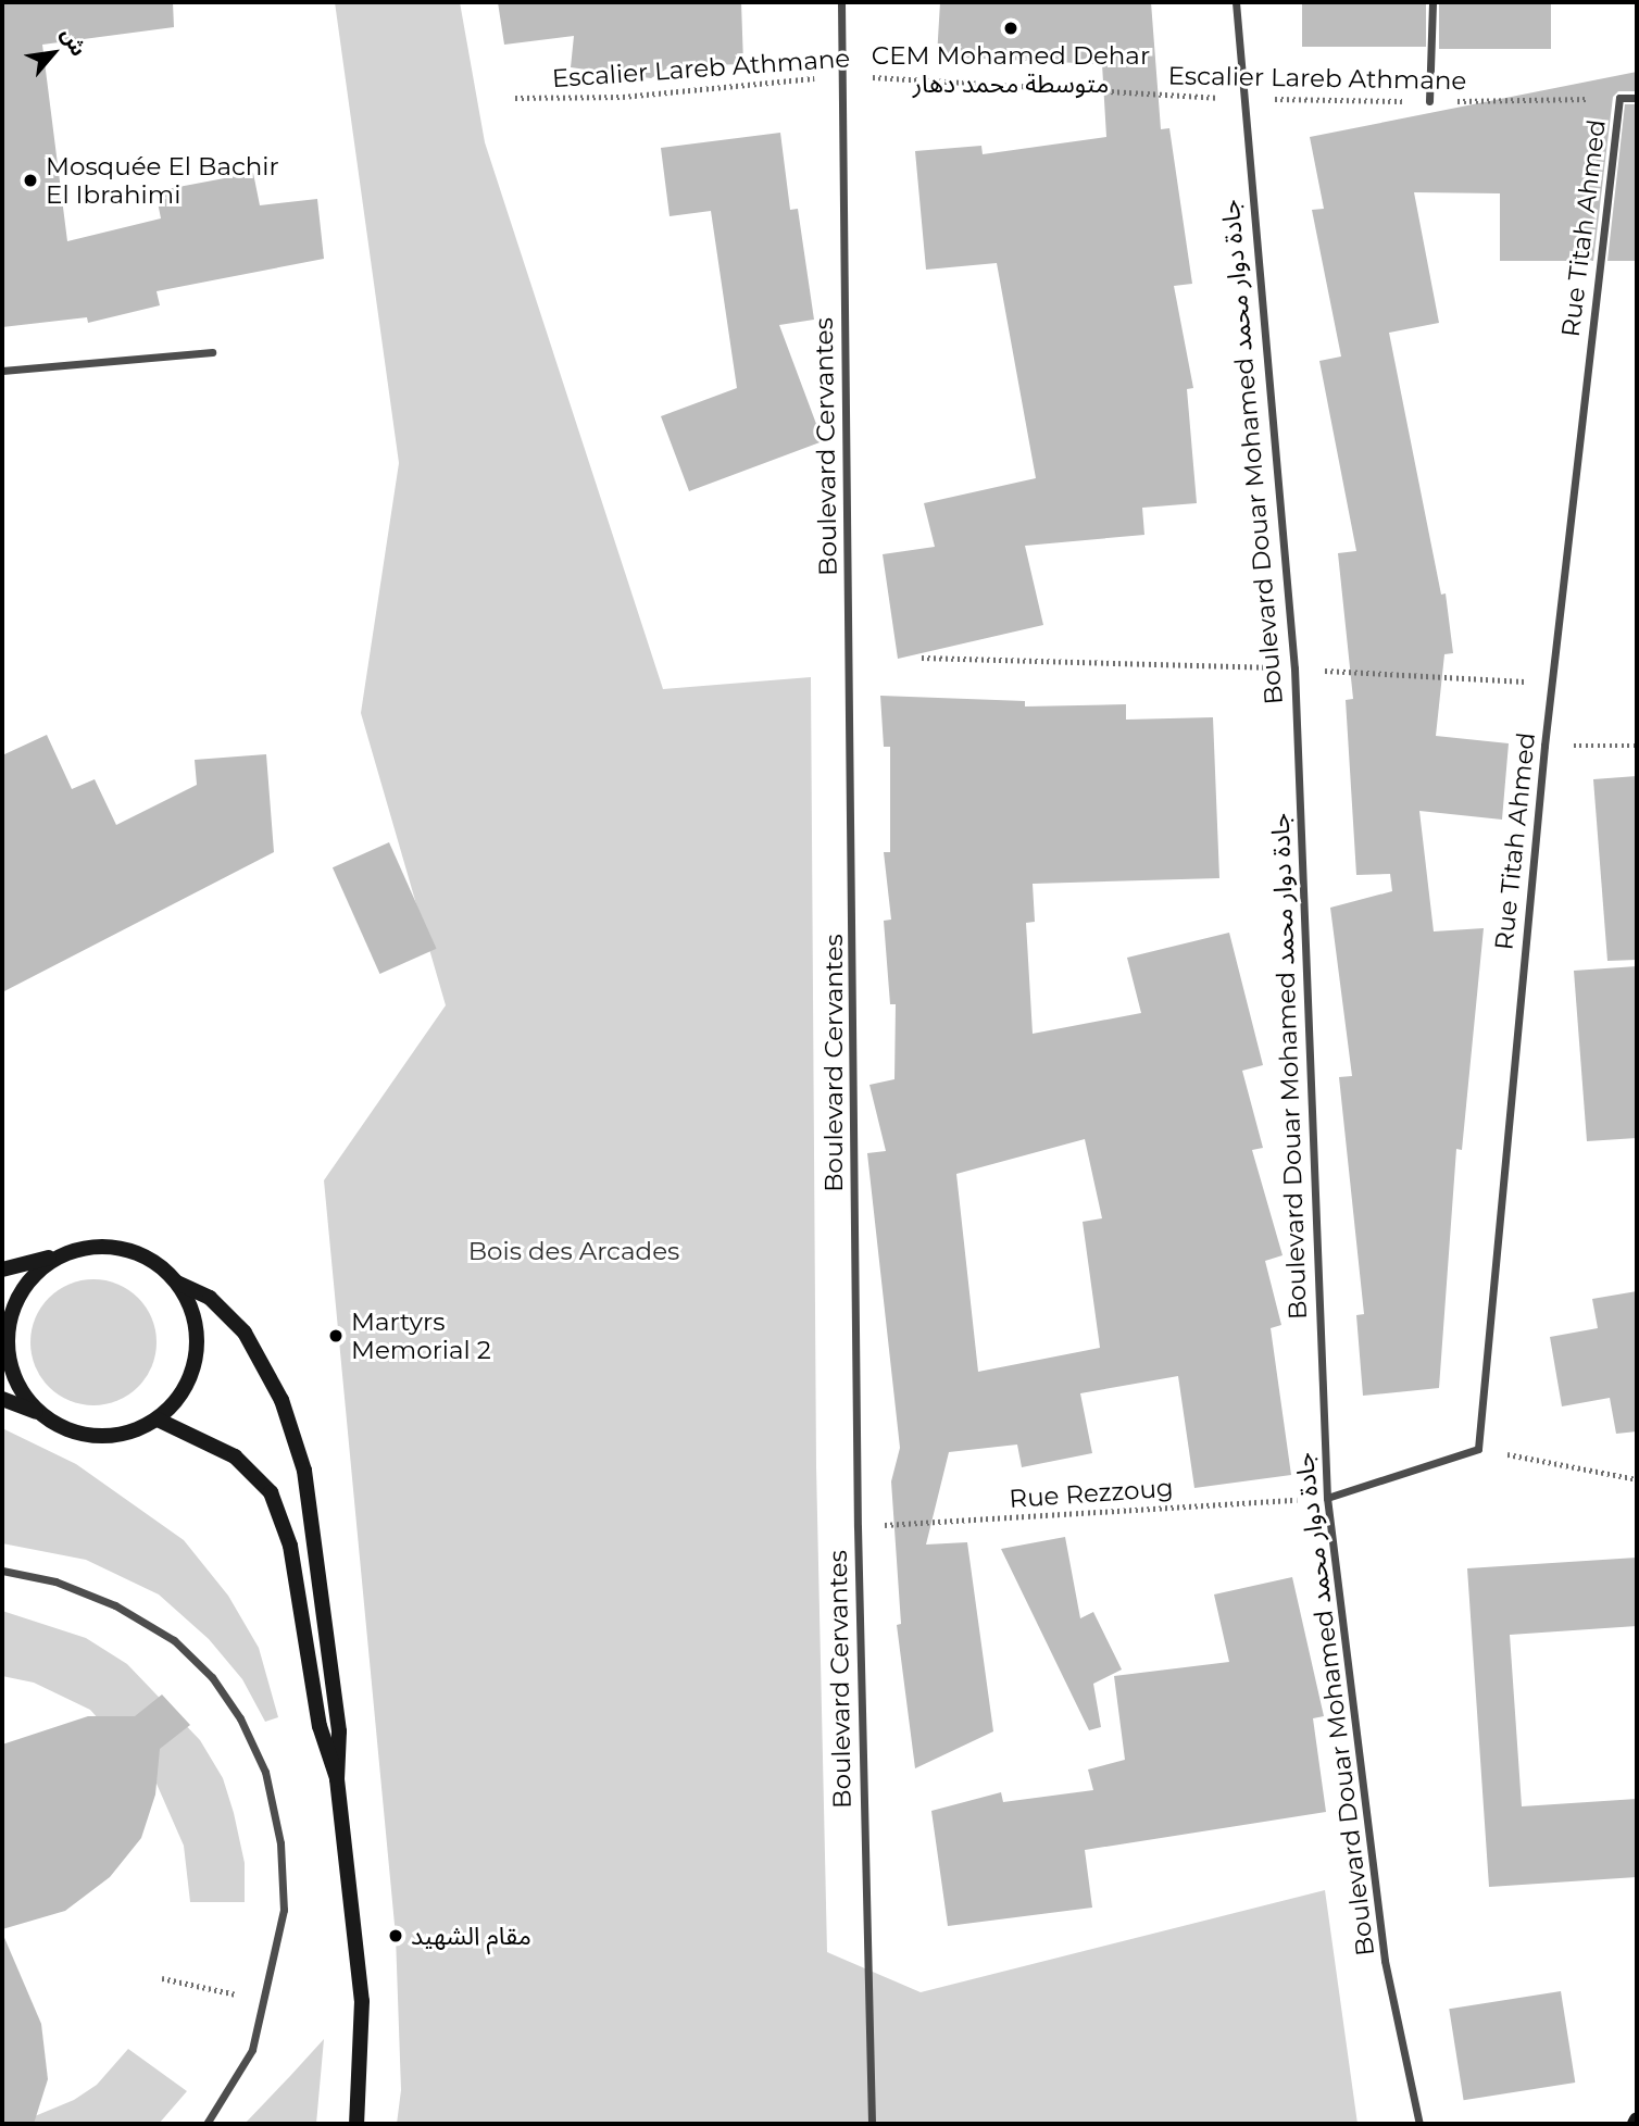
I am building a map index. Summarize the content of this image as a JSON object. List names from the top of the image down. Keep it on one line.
{"streets":{"street":["Rue Titah Ahmed","Boulevard Cervantes","Boulevard Douar Mohamed جادة دوار محمد"],"path":["Escalier Lareb Athmane","Rue Rezzoug"]},"crossings":[["Escalier Lareb Athmane","Rue Titah Ahmed"],["Escalier Lareb Athmane","Boulevard Cervantes"],["Escalier Lareb Athmane","Boulevard Douar Mohamed جادة دوار محمد"],["Boulevard Cervantes","Rue Rezzoug"],["Boulevard Douar Mohamed جادة دوار محمد","Rue Rezzoug"]],"parks":["Bois des Arcades"],"places":["CEM Mohamed Dehar متوسطة محمد دهار","Mosquée El Bachir El Ibrahimi","Martyrs Memorial 2","مقام الشهيد"],"north":"top right"}
